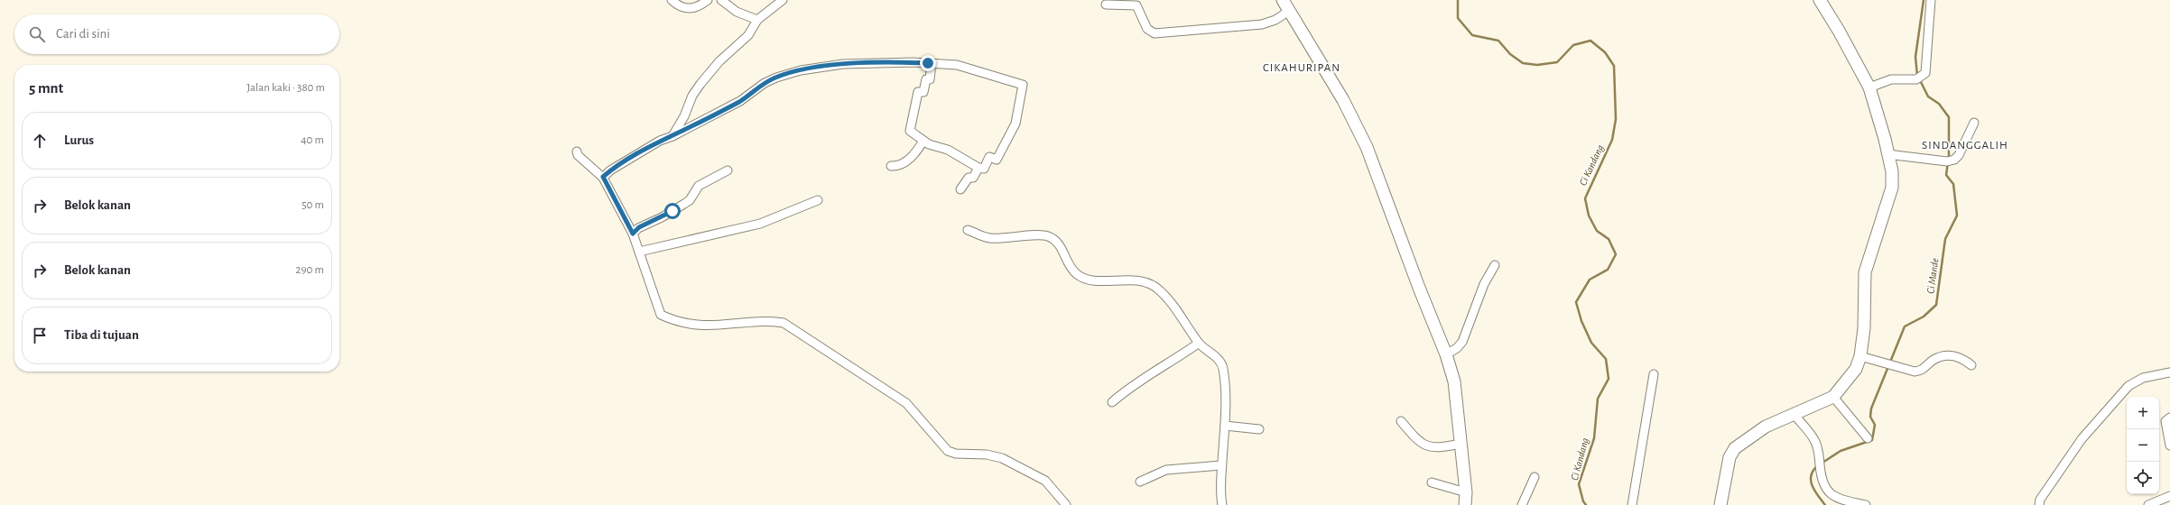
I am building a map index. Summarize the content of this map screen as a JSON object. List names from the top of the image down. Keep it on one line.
{"districts":["CIKAHURIPAN","SINDANGGALIH"],"water":["Ci Kandang","Ci Mande"],"page":{"search":"Cari di sini","heading":["5 mnt","Jalan kaki · 380 m"],"list":[["Lurus","40 m"],["Belok kanan","50 m"],["Belok kanan","290 m"],"Tiba di tujuan"],"map_buttons":["+","−"]}}
